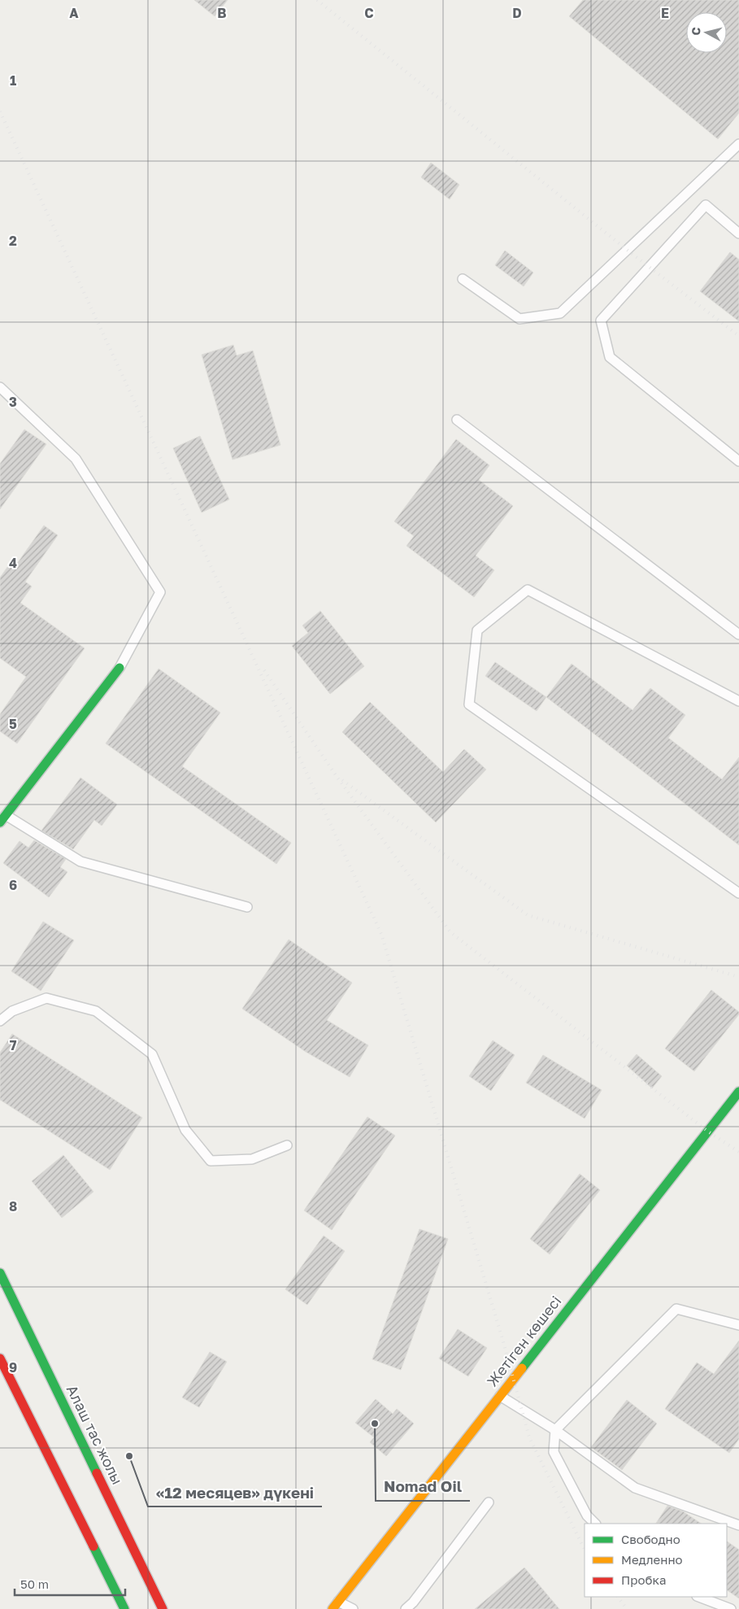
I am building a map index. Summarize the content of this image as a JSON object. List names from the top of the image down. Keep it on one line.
{"streets":{"street":["Жетіген көшесі","Алаш тас жолы"]},"places":["Nomad Oil","«12 месяцев» дүкені"],"legend":["Свободно","Медленно","Пробка"],"scale_bar":"50 m","north":"left","grid":{"columns":["A","B","C","D","E"],"rows":["1","2","3","4","5","6","7","8","9"]}}
